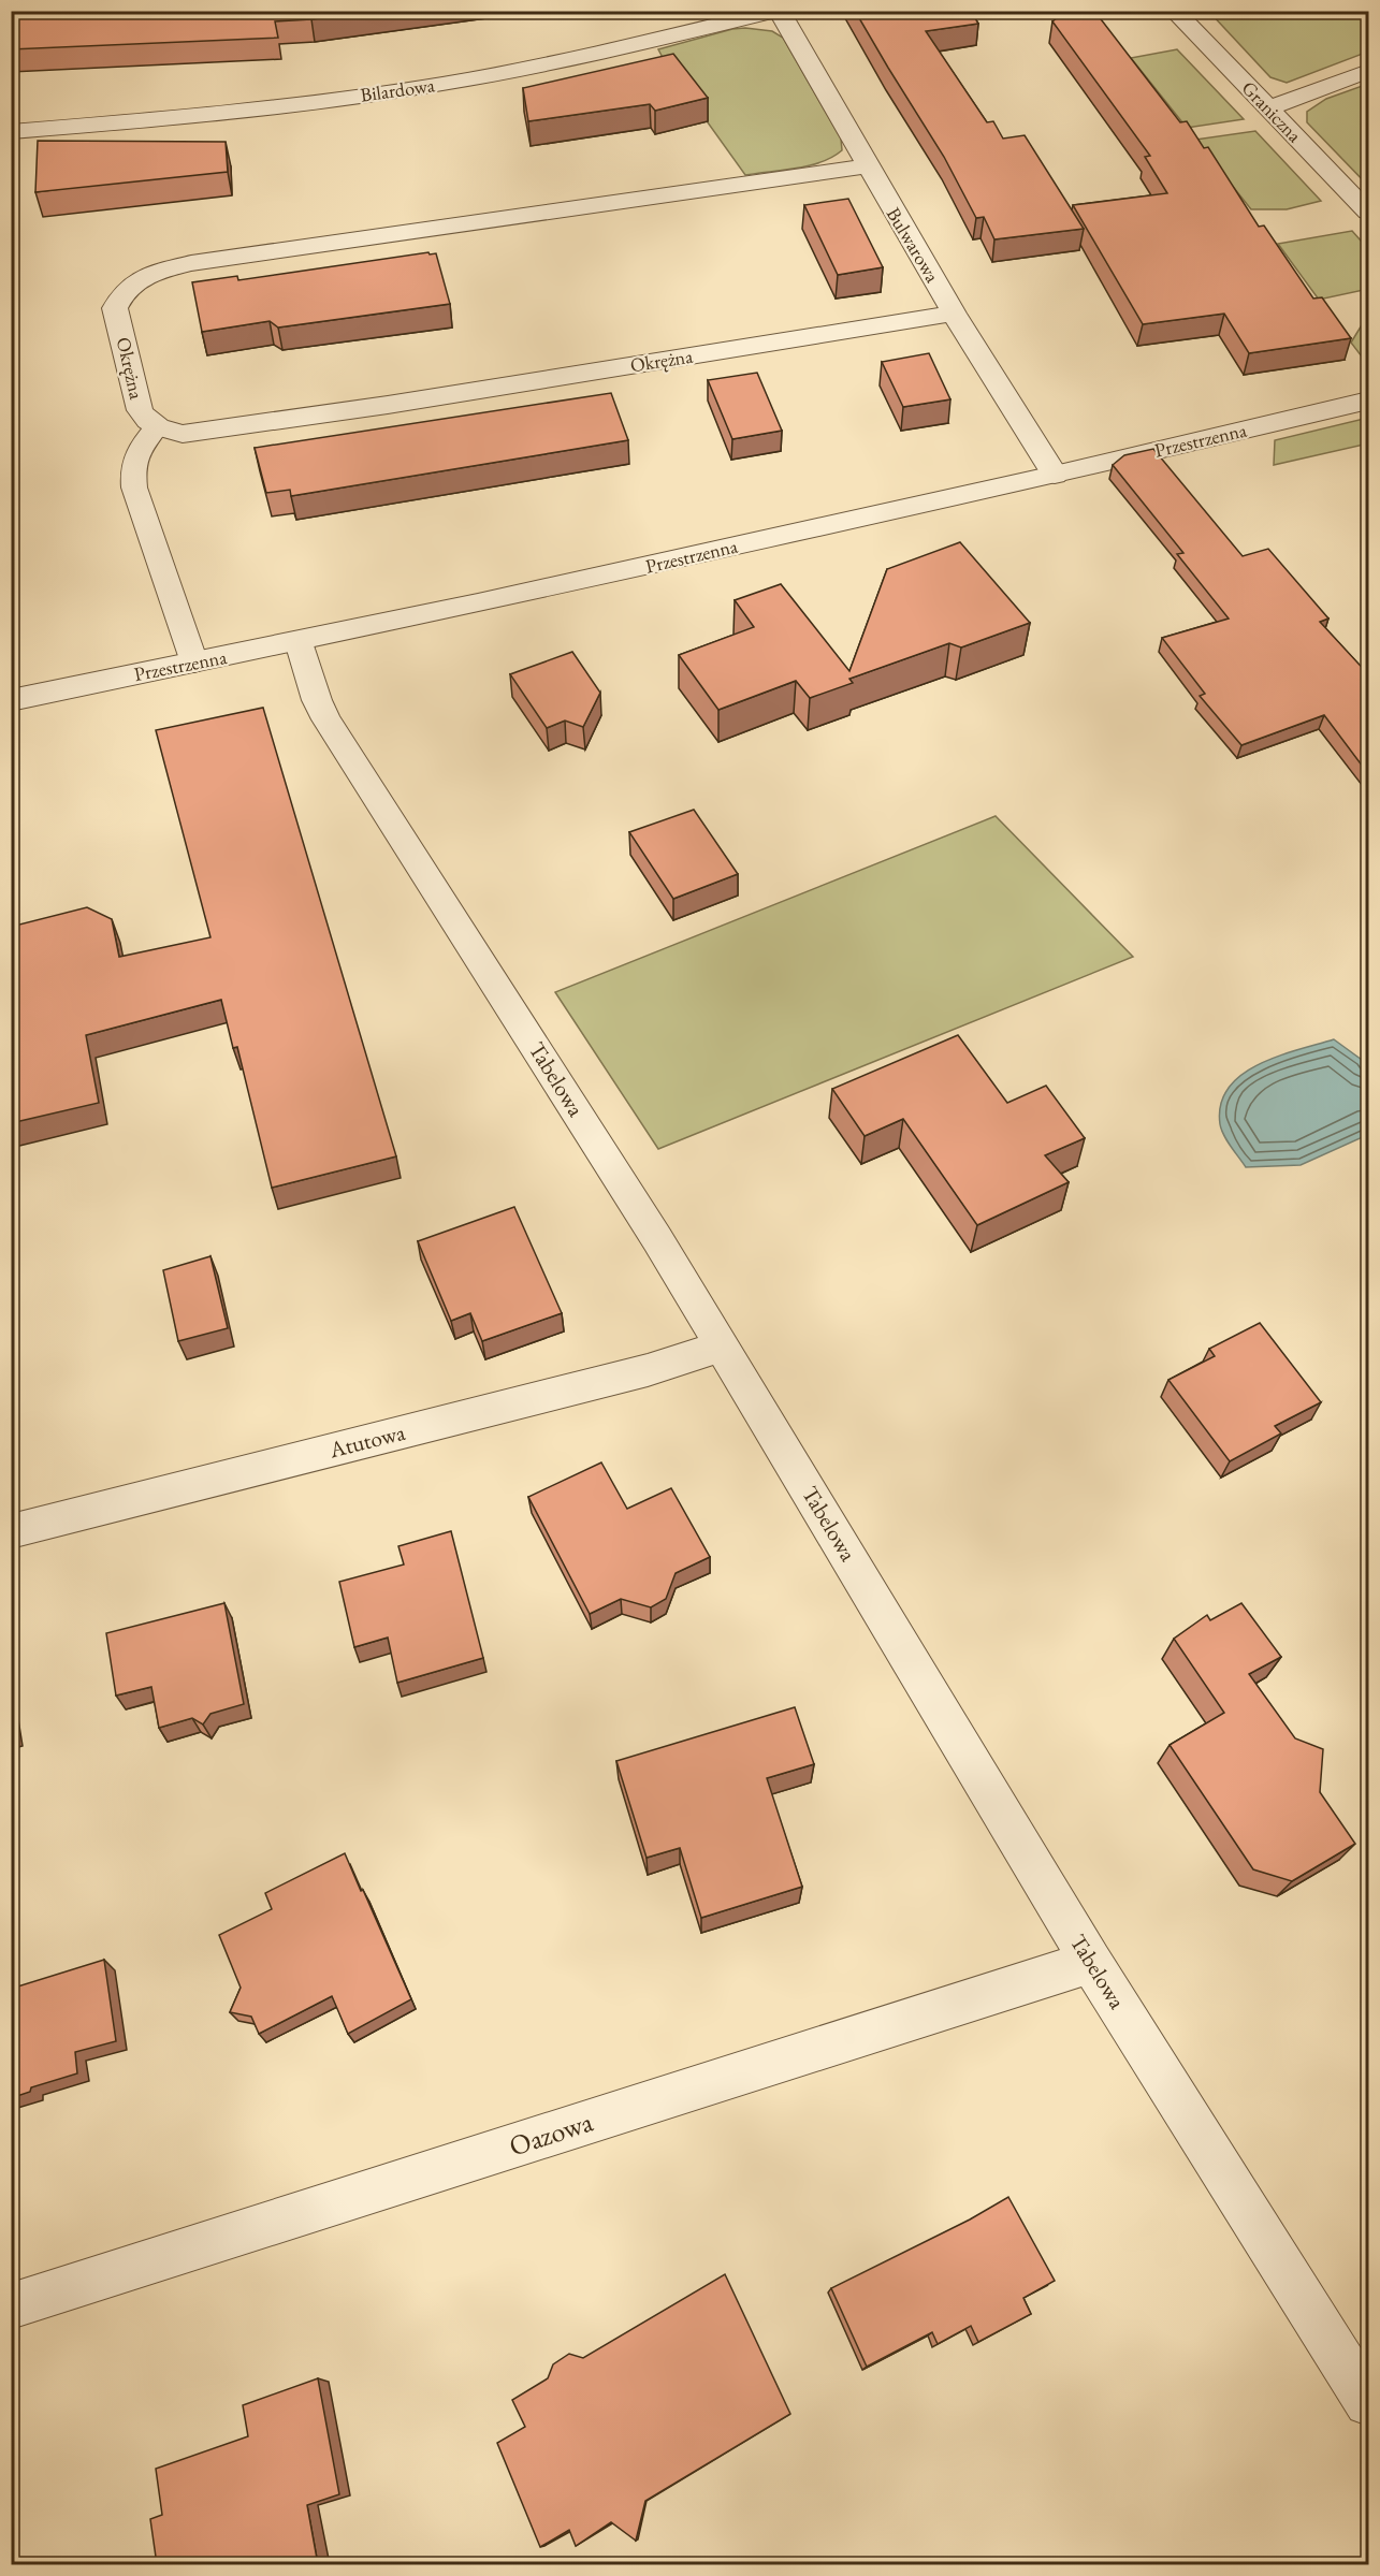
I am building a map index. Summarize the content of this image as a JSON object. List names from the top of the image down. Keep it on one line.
{"streets":{"street":["Bilardowa","Graniczna","Bulwarowa","Okrężna","Przestrzenna","Tabelowa","Atutowa","Oazowa"]},"crossings":[["Bilardowa","Bulwarowa"],["Bulwarowa","Okrężna"],["Bulwarowa","Przestrzenna"],["Przestrzenna","Tabelowa"],["Tabelowa","Atutowa"],["Tabelowa","Oazowa"]]}
